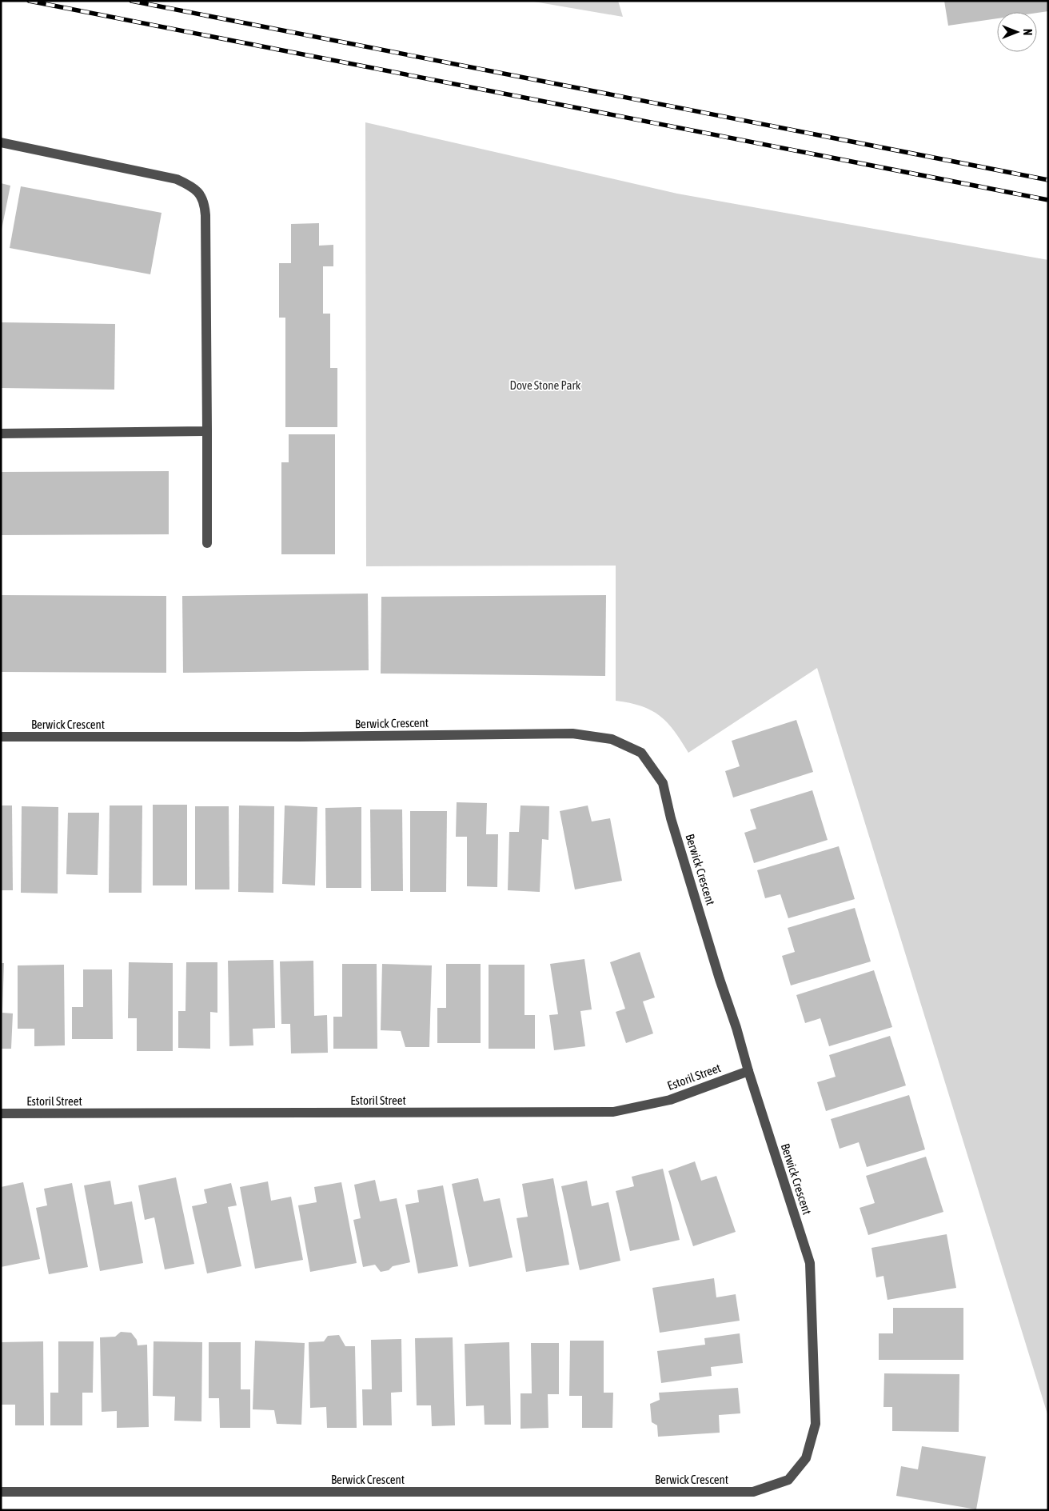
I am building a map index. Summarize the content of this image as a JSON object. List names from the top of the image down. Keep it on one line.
{"streets":{"street":["Berwick Crescent","Estoril Street"]},"crossings":[["Berwick Crescent","Estoril Street"]],"parks":["Dove Stone Park"],"north":"right"}
